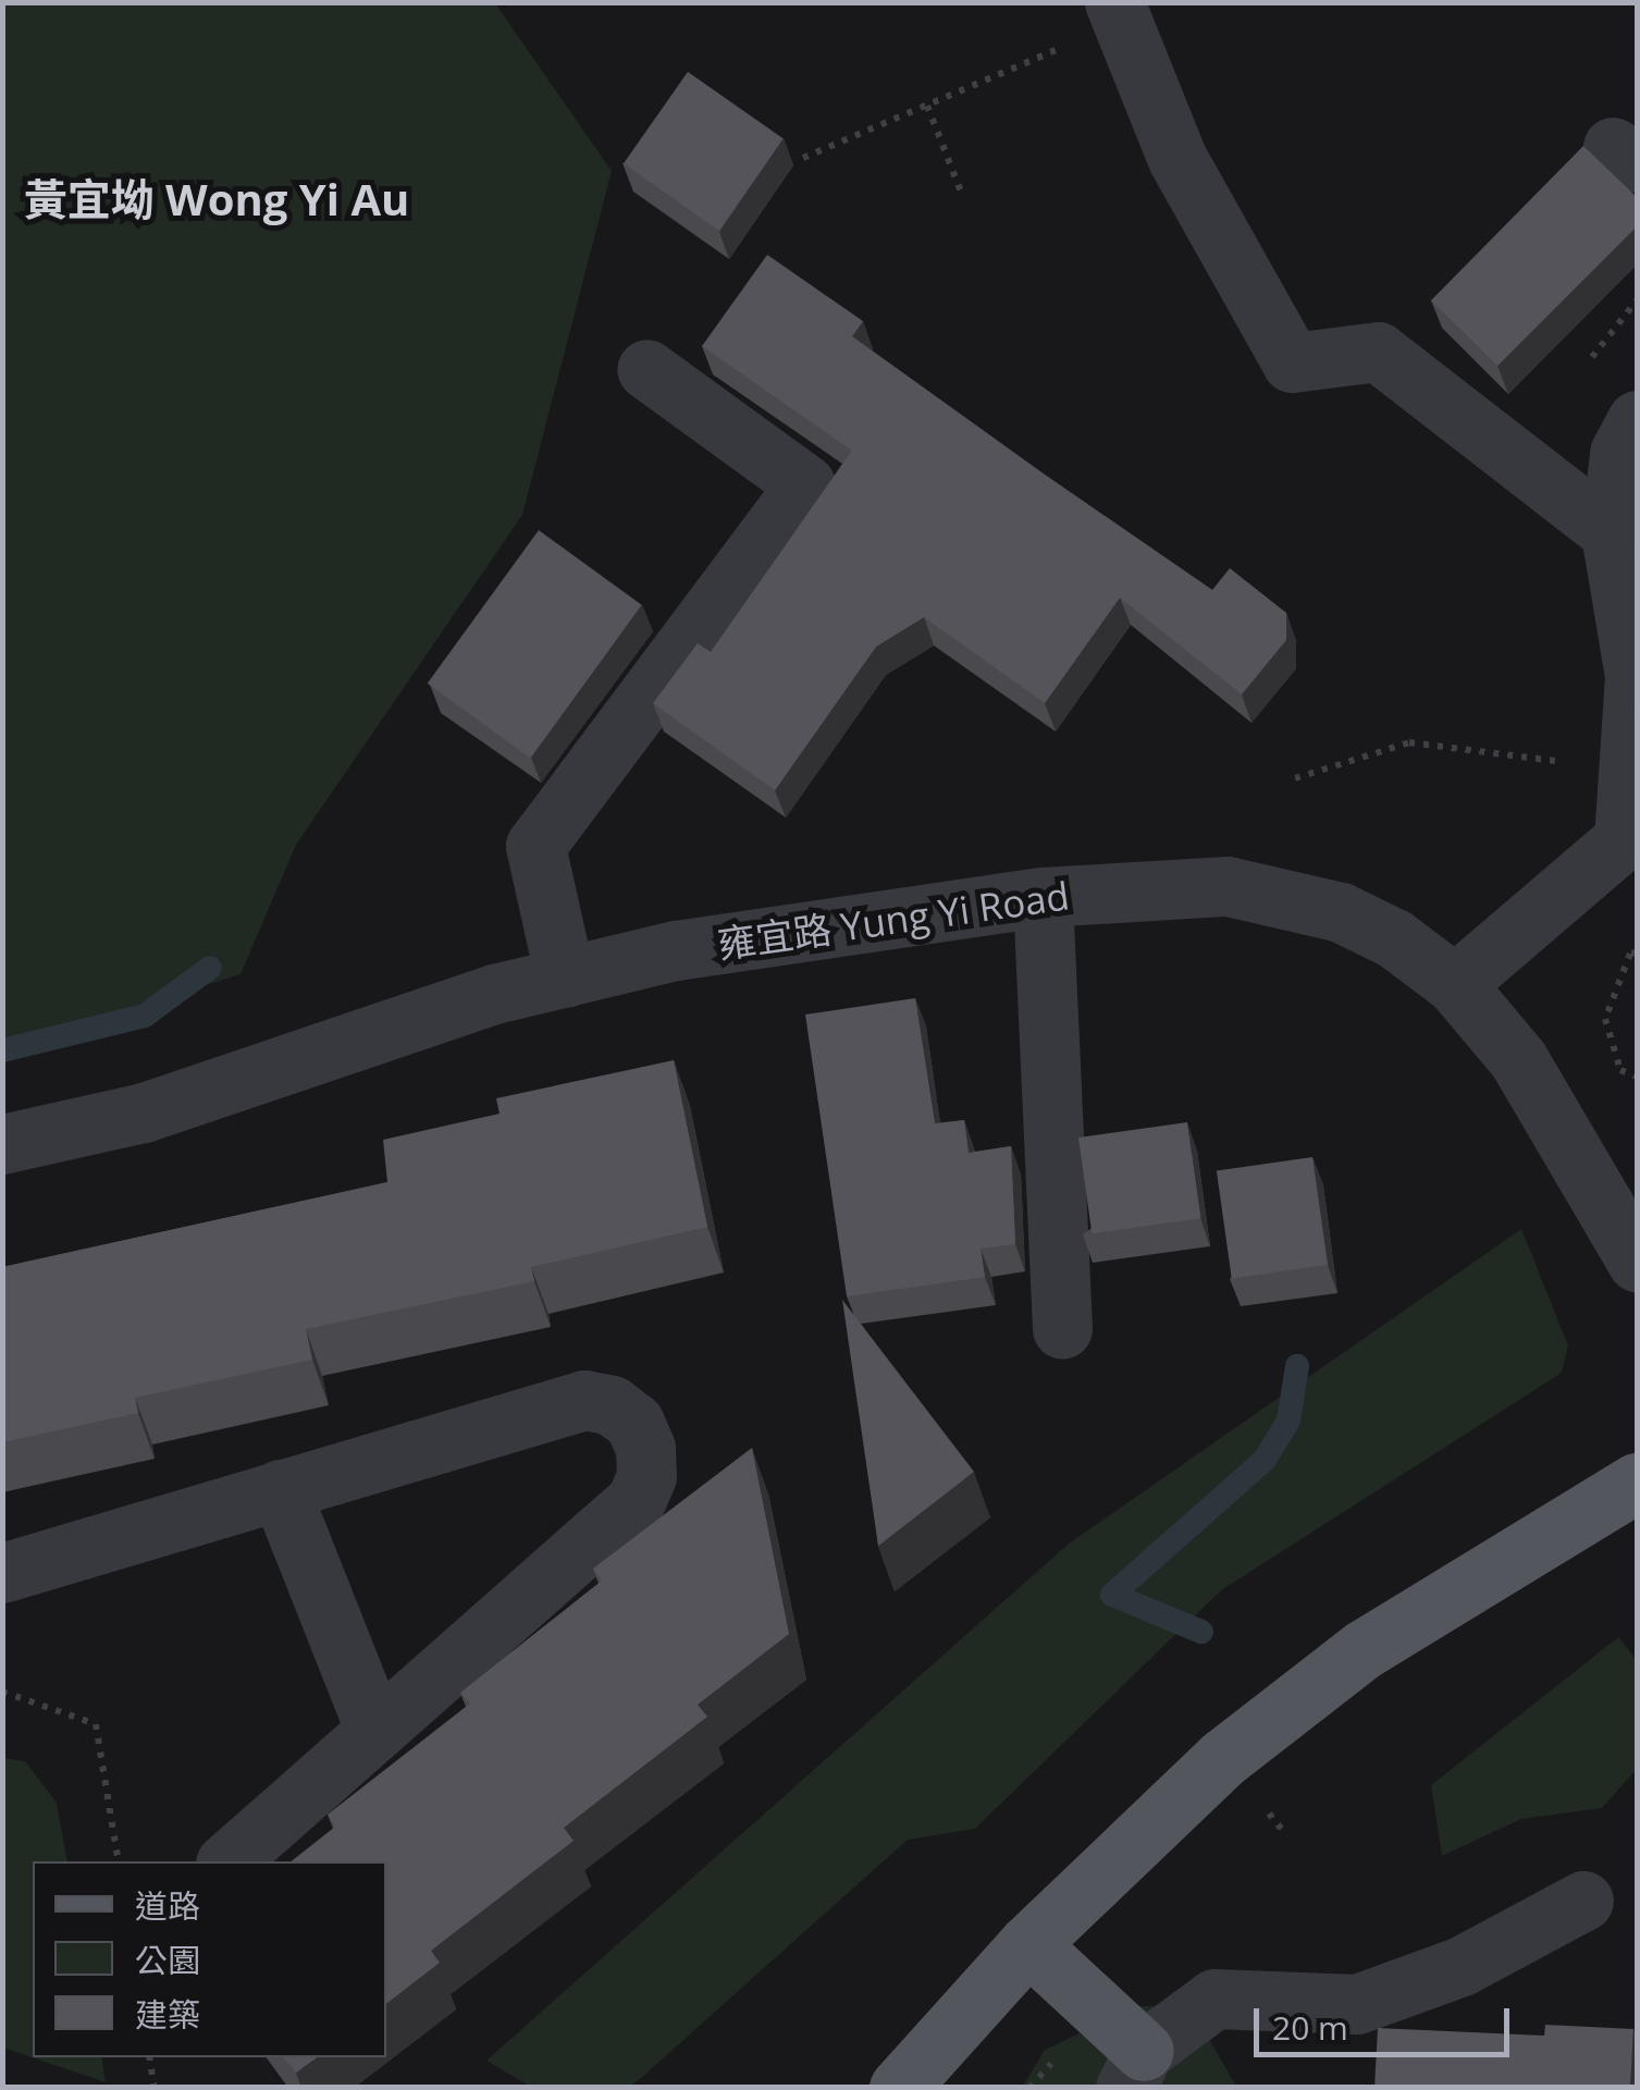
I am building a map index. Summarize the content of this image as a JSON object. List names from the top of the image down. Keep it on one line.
{"streets":{"street":["雍宜路 Yung Yi Road"]},"districts":["黃宜坳 Wong Yi Au"],"legend":["道路","公園","建築"],"scale_bar":"20 m"}
